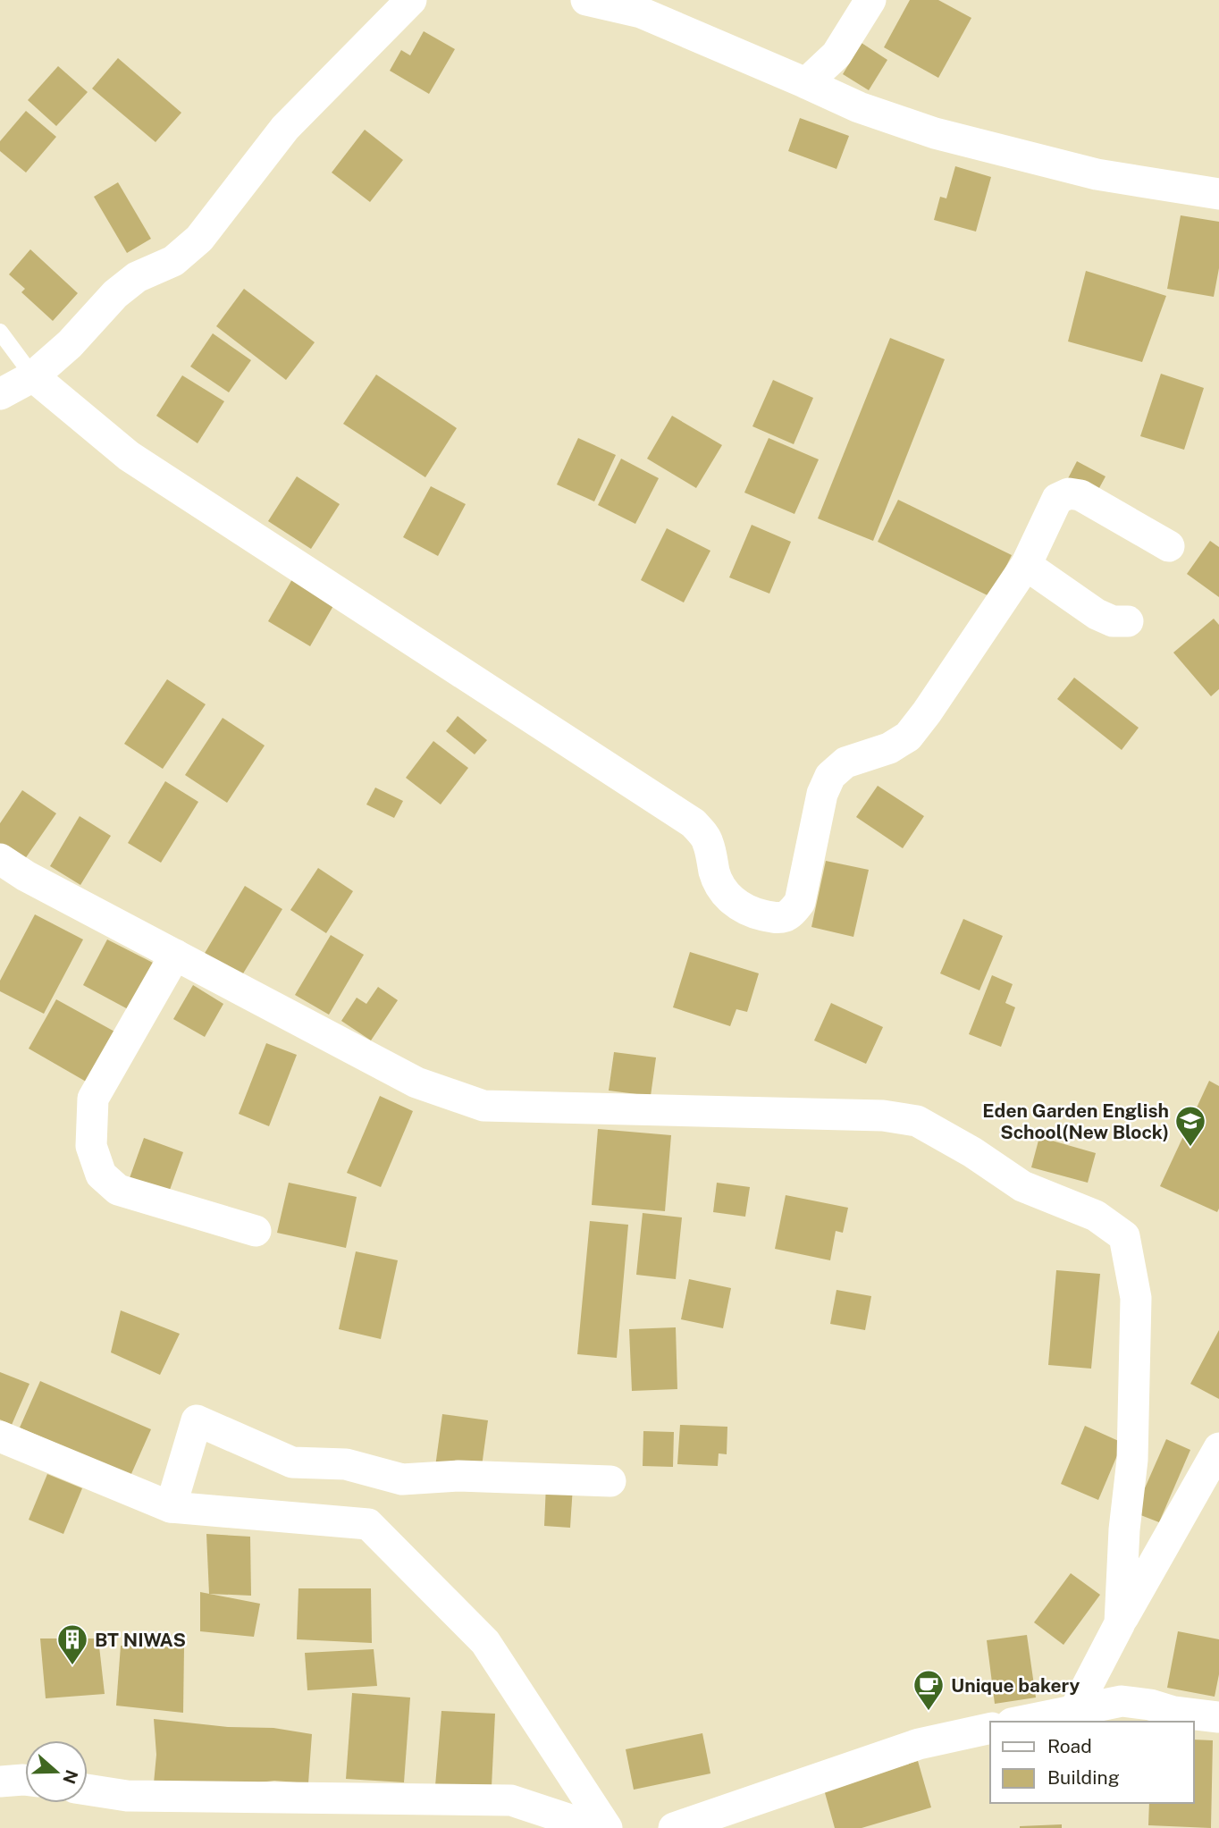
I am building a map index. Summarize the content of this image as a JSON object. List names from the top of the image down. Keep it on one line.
{"places":{"school or university":["Eden Garden English School(New Block)"],"building":["BT NIWAS"],"cafe":["Unique bakery"]},"legend":["Road","Building"],"north":"right"}
